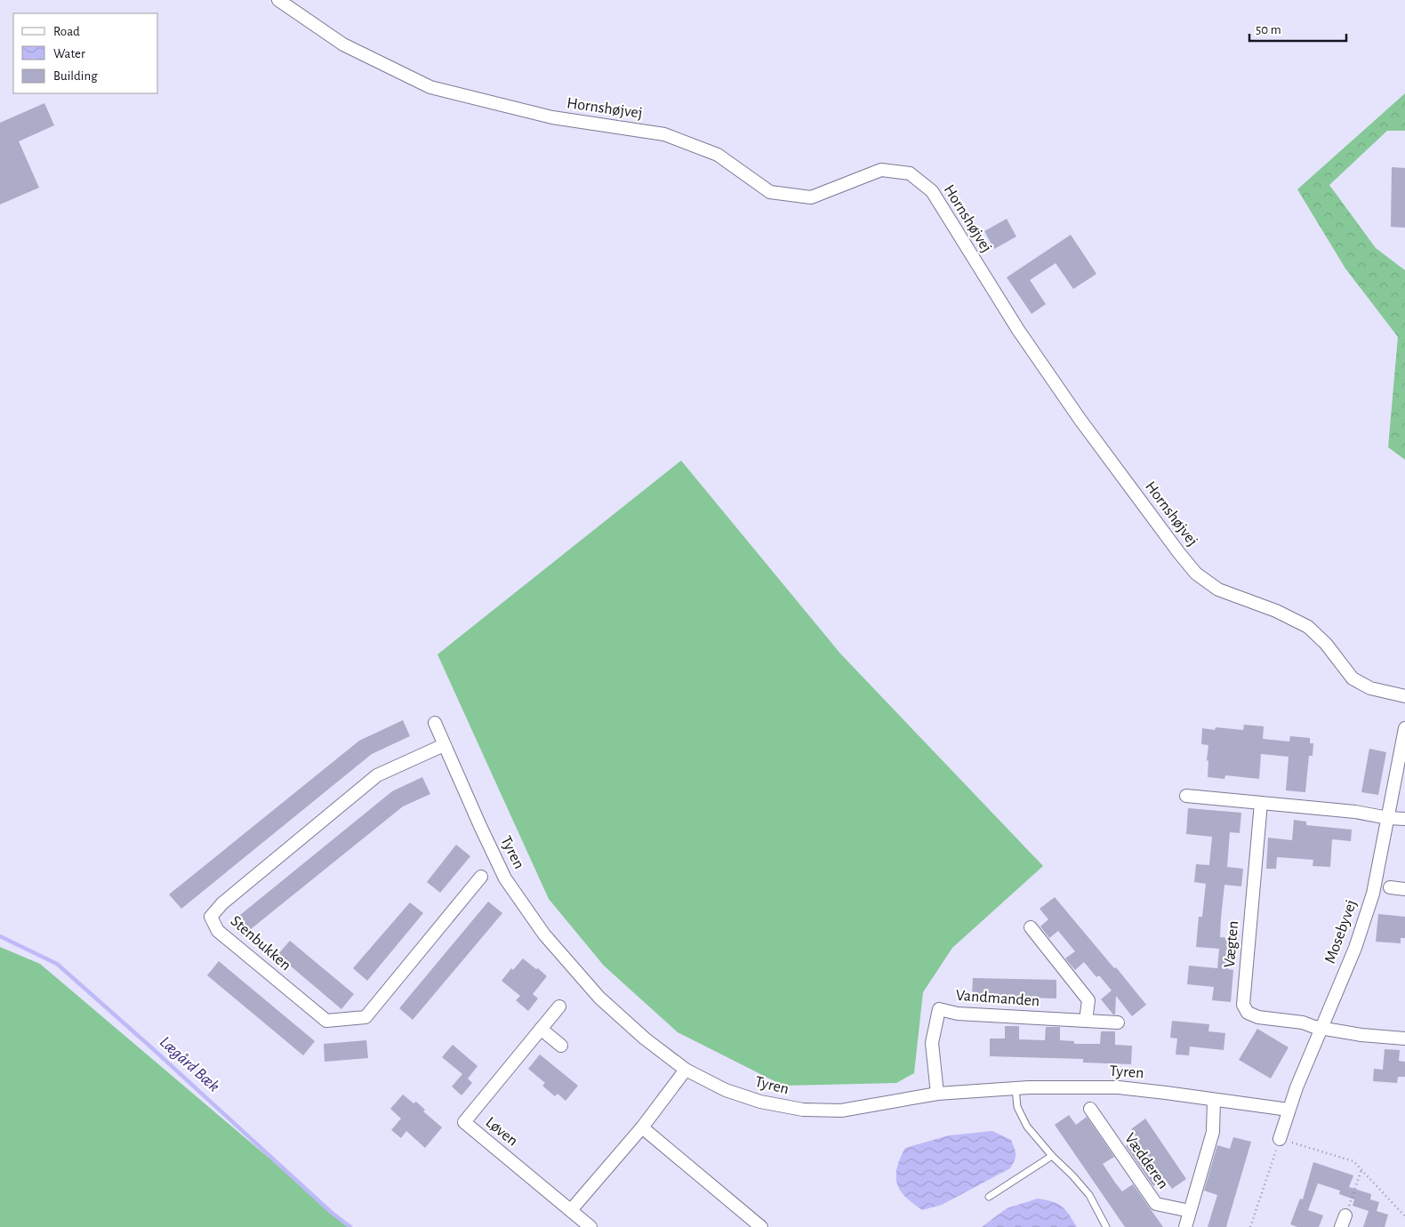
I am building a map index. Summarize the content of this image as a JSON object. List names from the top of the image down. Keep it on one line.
{"streets":{"street":["Hornshøjvej","Tyren","Mosebyvej","Stenbukken","Vægten","Vandmanden","Løven","Vædderen"]},"crossings":[["Tyren","Mosebyvej"],["Tyren","Stenbukken"],["Tyren","Vandmanden"],["Mosebyvej","Vægten"]],"water":["Lægård Bæk"],"legend":["Road","Water","Building"],"scale_bar":"50 m"}
